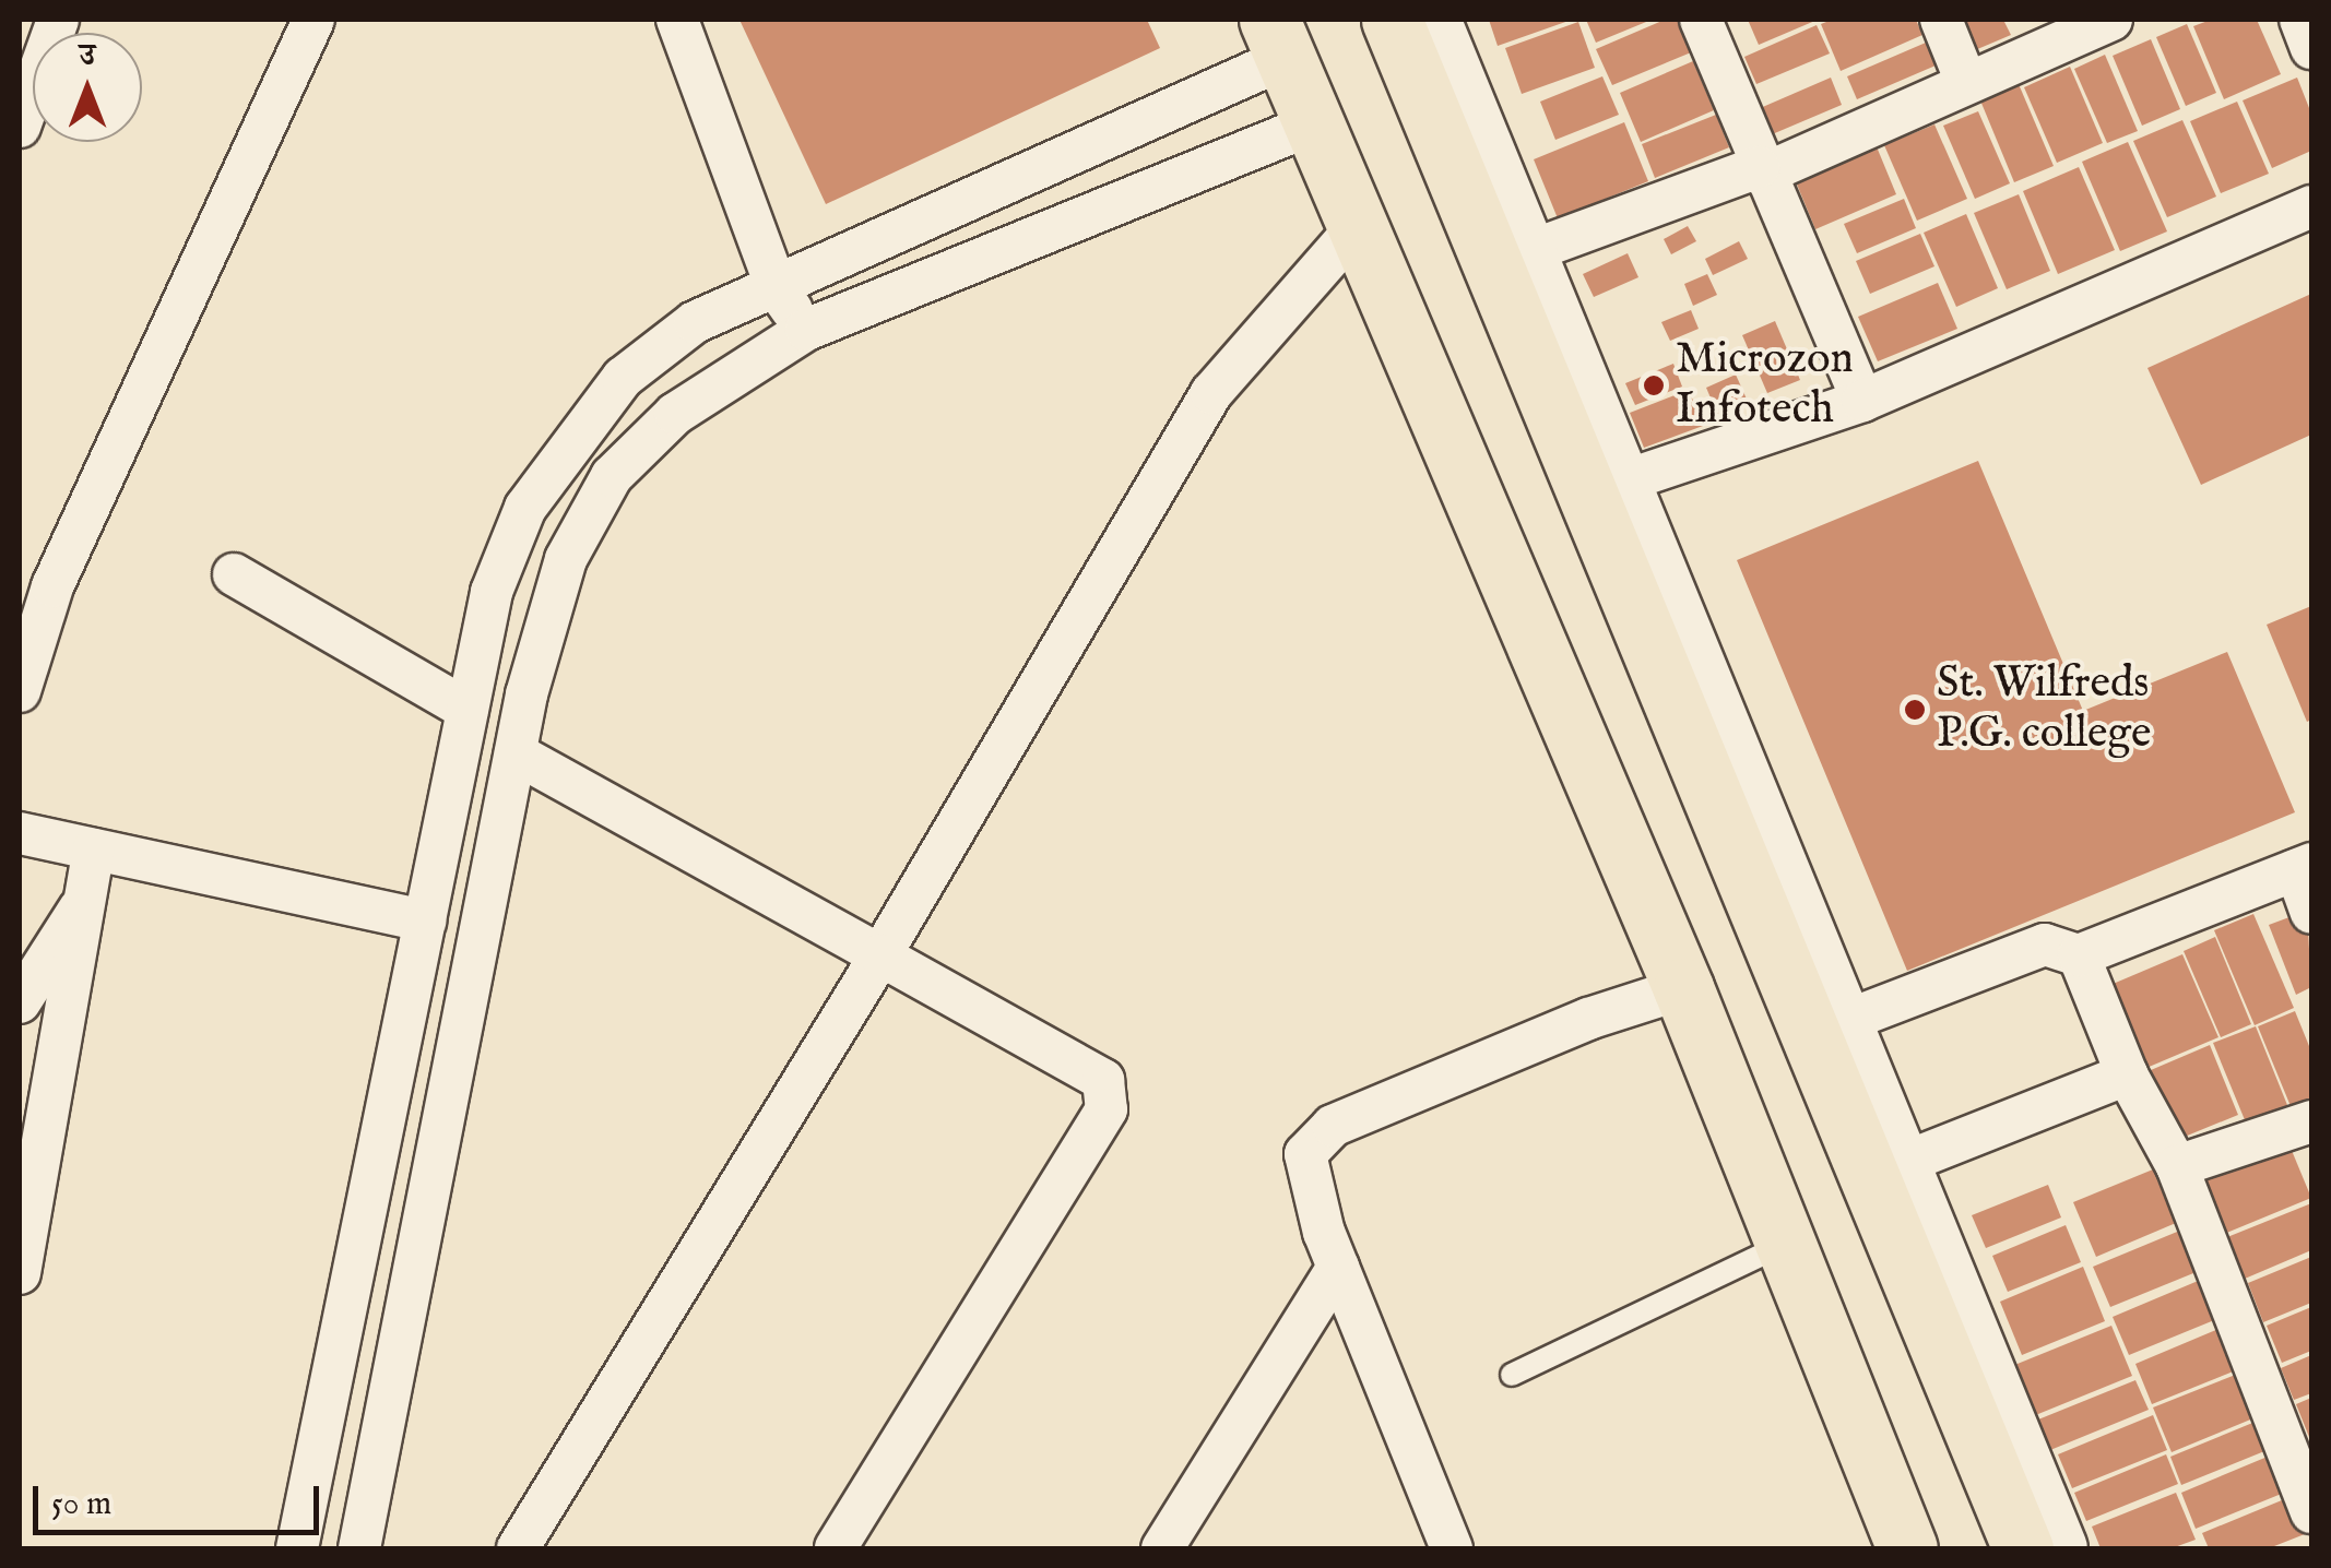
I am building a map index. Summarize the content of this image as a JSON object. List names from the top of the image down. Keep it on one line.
{"places":["Microzon Infotech","St. Wilfreds P.G. college"],"scale_bar":"50 m","north":"top"}
